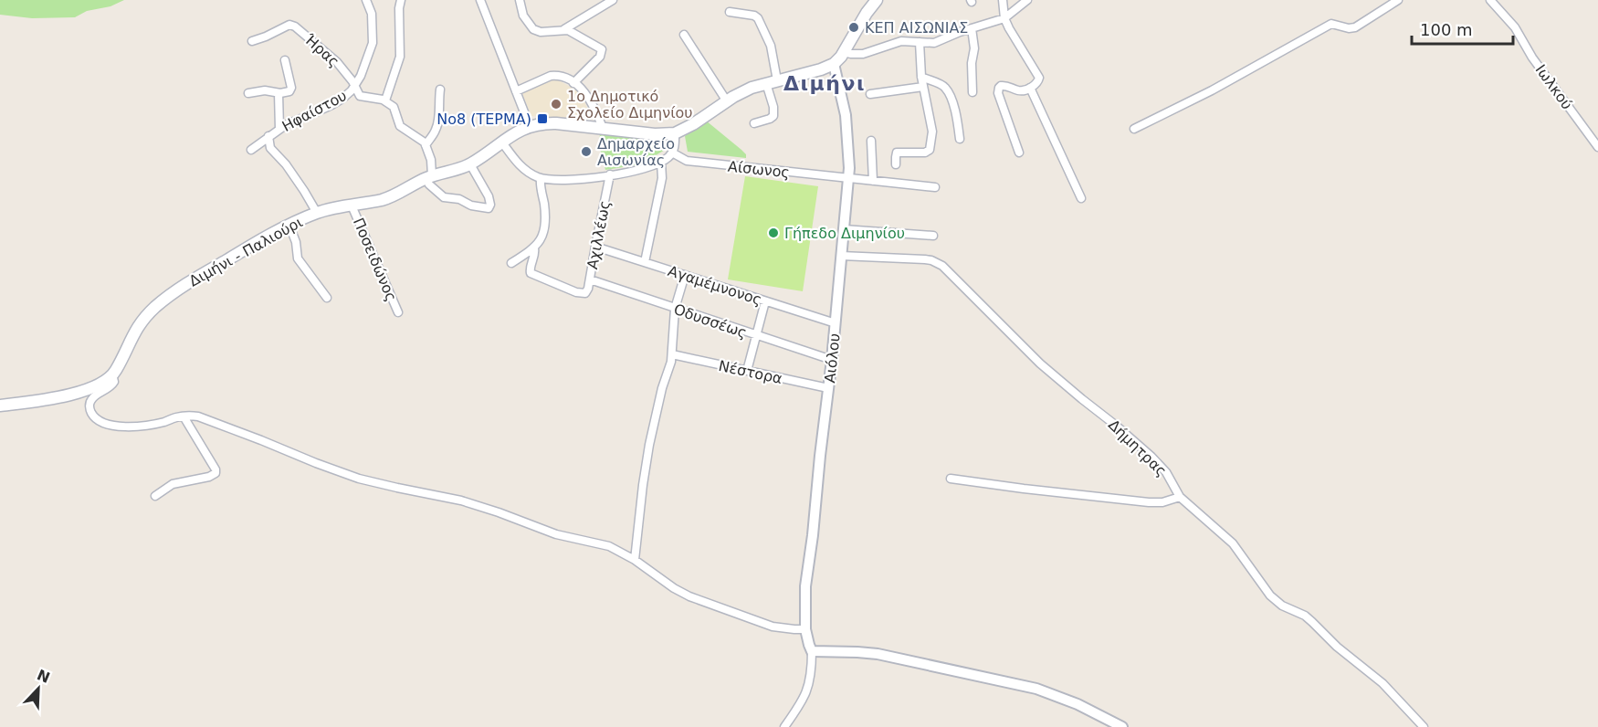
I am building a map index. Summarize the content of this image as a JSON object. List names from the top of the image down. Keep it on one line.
{"streets":{"main road":["Διμήνι - Παλιούρι"],"street":["Ήρας","Ιωλκού","Ηφαίστου","Αίσωνος","Αχιλλέως","Ποσειδώνος","Αγαμέμνονος","Οδυσσέως","Αιόλου","Νέστορα","Δήμητρας"]},"crossings":[["Ήρας","Ηφαίστου"],["Αίσωνος","Αιόλου"],["Αχιλλέως","Αγαμέμνονος"],["Αχιλλέως","Οδυσσέως"],["Διμήνι - Παλιούρι","Ποσειδώνος"],["Διμήνι - Παλιούρι","Αιόλου"],["Αγαμέμνονος","Αιόλου"],["Οδυσσέως","Αιόλου"],["Αιόλου","Νέστορα"],["Αιόλου","Δήμητρας"]],"districts":["Διμήνι"],"places":{"other":["ΚΕΠ ΑΙΣΩΝΙΑΣ","1ο Δημοτικό Σχολείο Διμηνίου","Δημαρχείο Αισωνίας","Γήπεδο Διμηνίου"],"transit":["Νο8 (ΤΕΡΜΑ)"]},"scale_bar":"100 m","north":"top right"}
